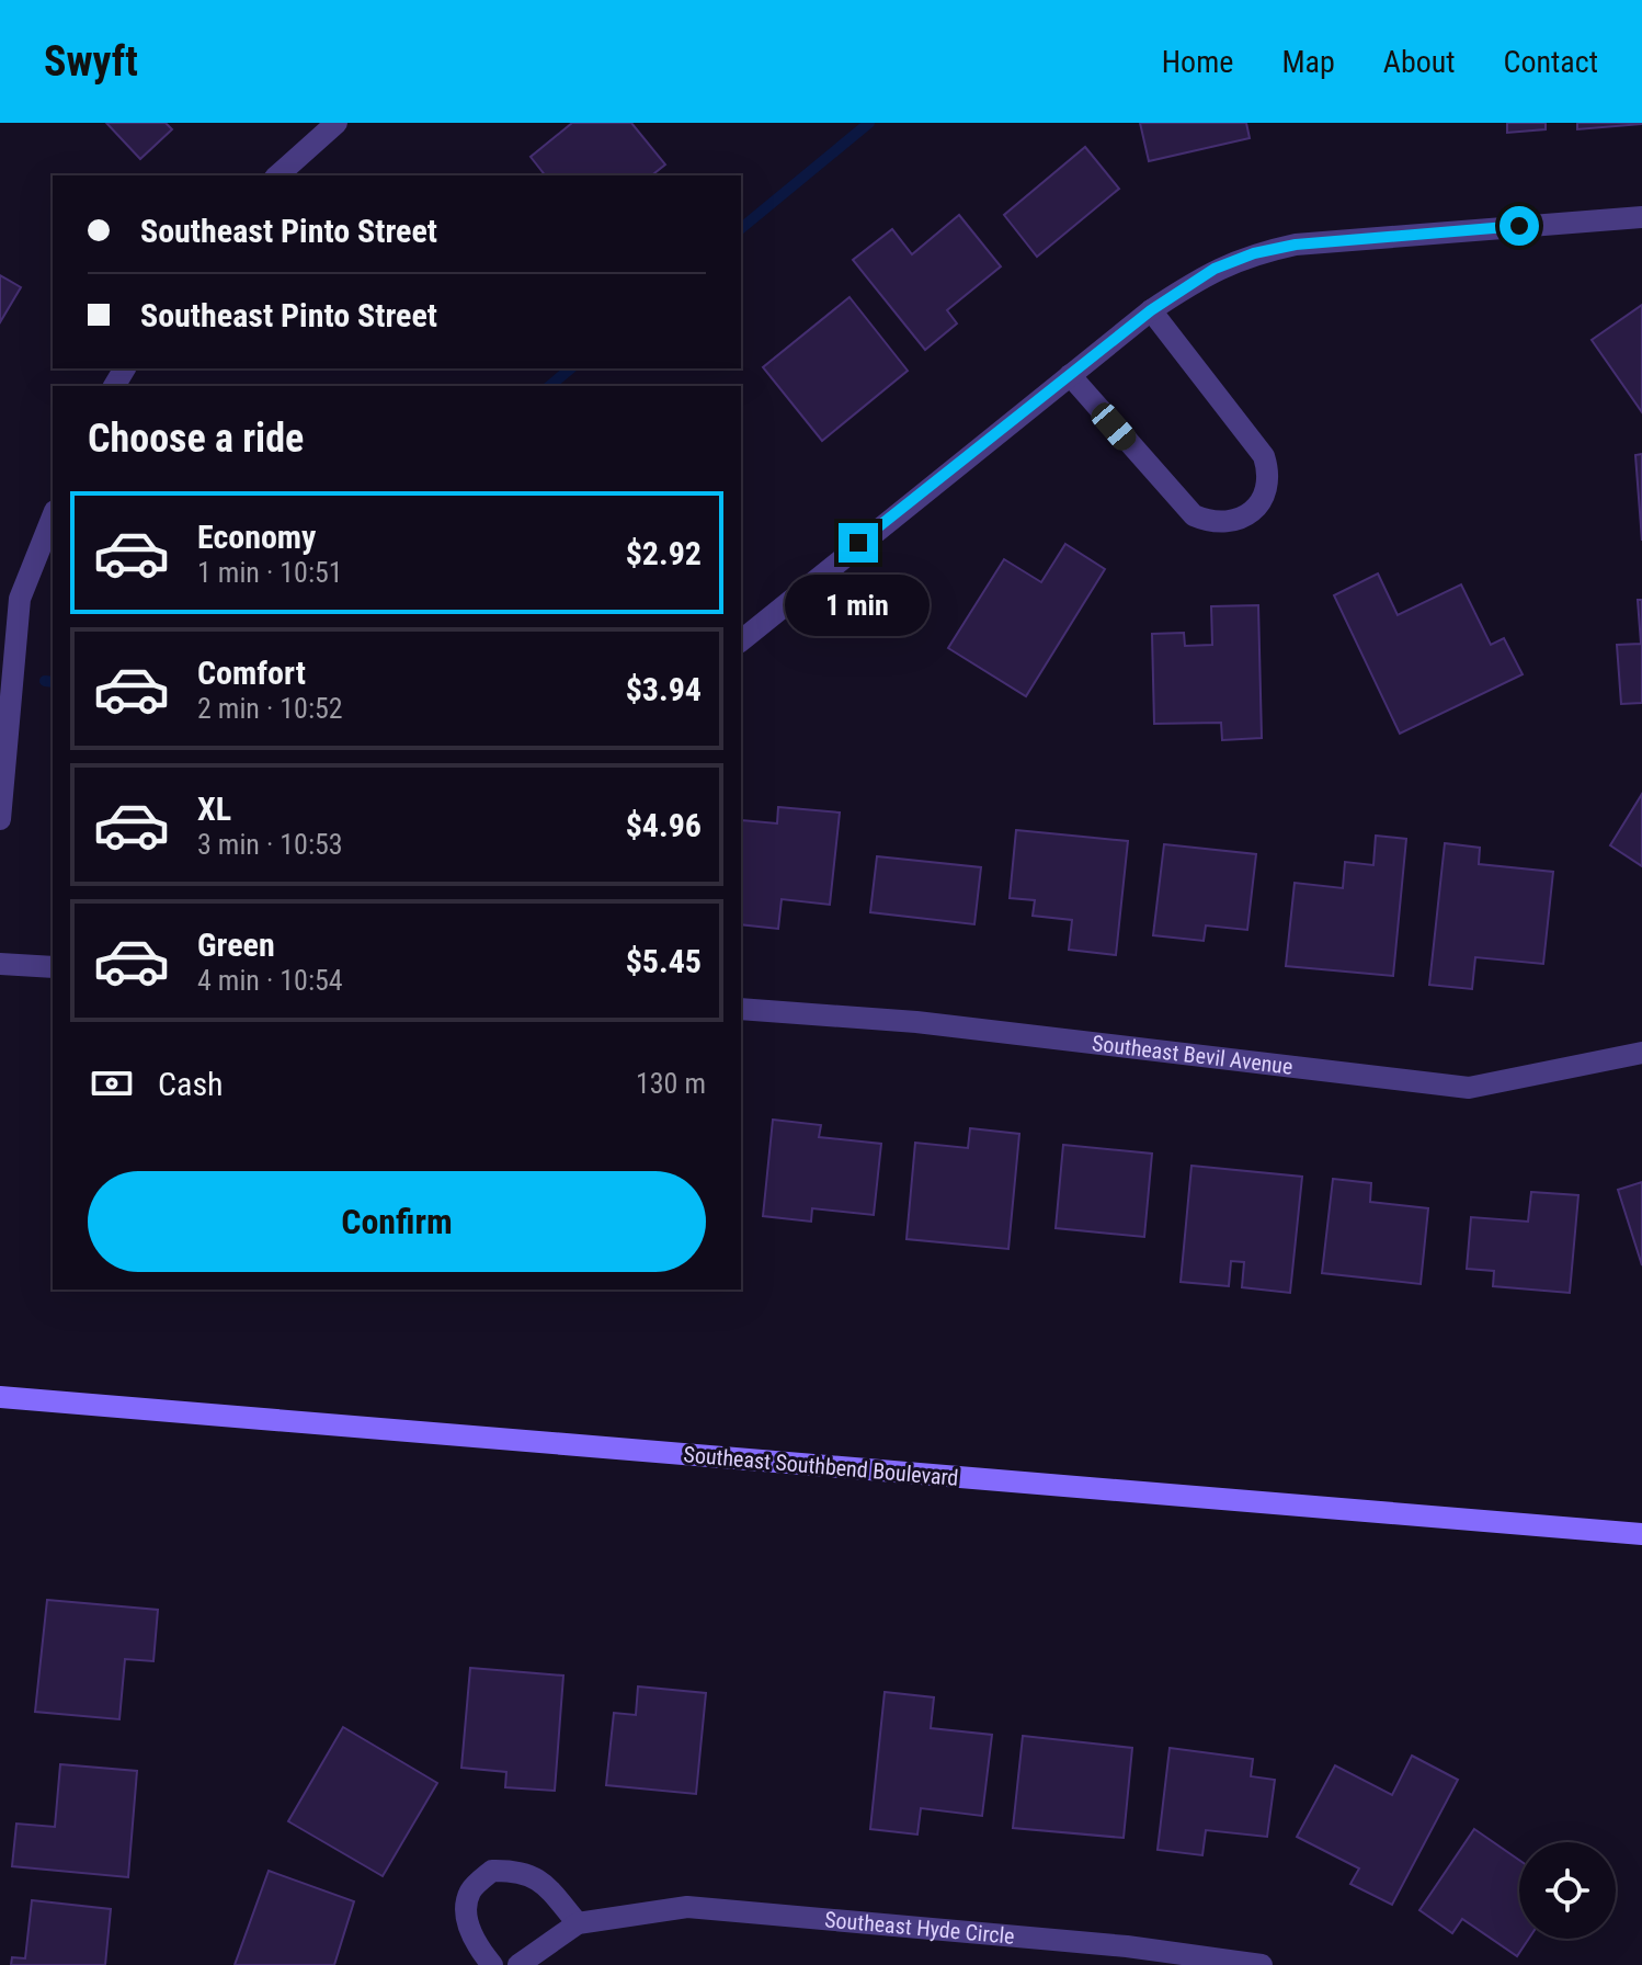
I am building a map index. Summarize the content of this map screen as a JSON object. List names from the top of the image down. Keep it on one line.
{"streets":{"street":["Southeast Bevil Avenue","Southeast Southbend Boulevard","Southeast Hyde Circle"]},"page":{"header":"Swyft","nav":["Home","Map","About","Contact"],"banner":["Southeast Pinto Street","Southeast Pinto Street"],"heading":"Choose a ride","list":[{"name":"Economy","note":"1 min · 10:51","value":"$2.92"},{"name":"Comfort","note":"2 min · 10:52","value":"$3.94"},{"name":"XL","note":"3 min · 10:53","value":"$4.96"},{"name":"Green","note":"4 min · 10:54","value":"$5.45"}],"bubble":"1 min","pay":["Cash","130 m"],"buttons":"Confirm"}}
